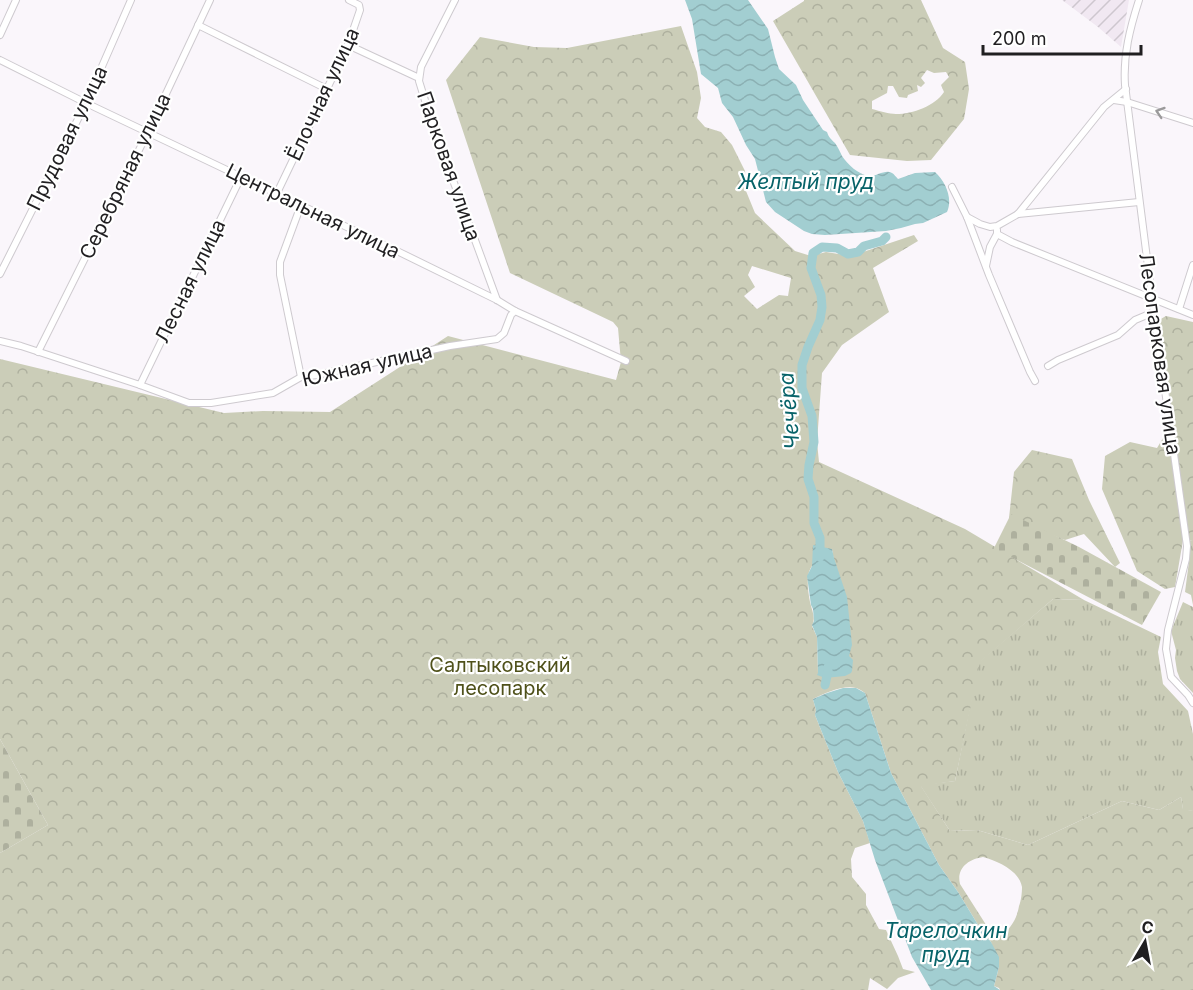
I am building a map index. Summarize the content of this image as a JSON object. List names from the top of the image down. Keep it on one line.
{"streets":{"street":["Ёлочная улица","Прудовая улица","Парковая улица","Серебряная улица","Центральная улица","Лесная улица","Лесопарковая улица","Южная улица"]},"crossings":[["Ёлочная улица","Центральная улица"],["Прудовая улица","Центральная улица"],["Парковая улица","Центральная улица"],["Серебряная улица","Центральная улица"],["Серебряная улица","Южная улица"],["Центральная улица","Лесная улица"],["Центральная улица","Южная улица"],["Лесная улица","Южная улица"]],"water":["Желтый пруд","Чечёра","Тарелочкин пруд"],"parks":["Салтыковский лесопарк"],"scale_bar":"200 m","north":"top"}
